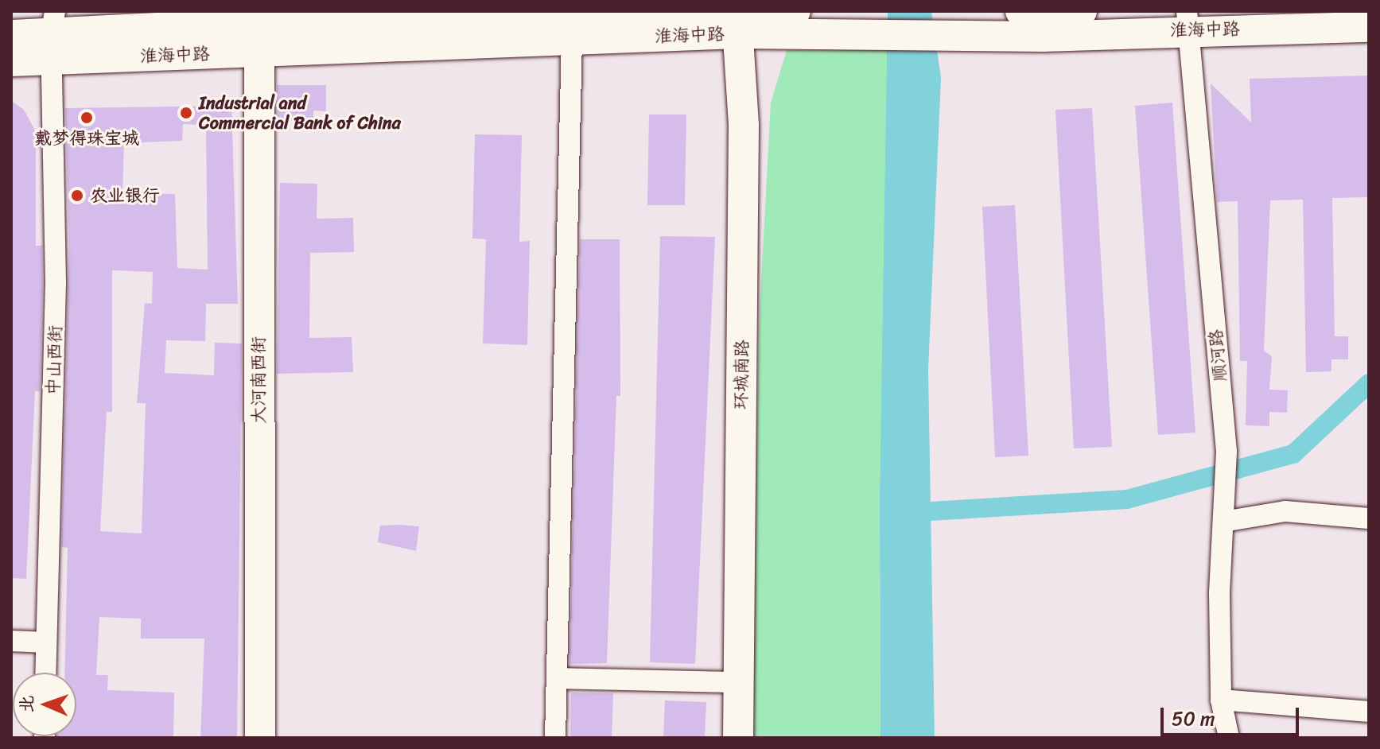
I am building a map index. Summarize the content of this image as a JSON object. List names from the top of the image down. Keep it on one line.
{"streets":{"main road":["淮海中路","环城南路","大河南西街"],"street":["顺河路","中山西街"]},"crossings":[["淮海中路","顺河路"],["淮海中路","中山西街"],["淮海中路","环城南路"],["淮海中路","大河南西街"]],"places":["Industrial and Commercial Bank of China","戴梦得珠宝城","农业银行"],"scale_bar":"50 m","north":"left"}
